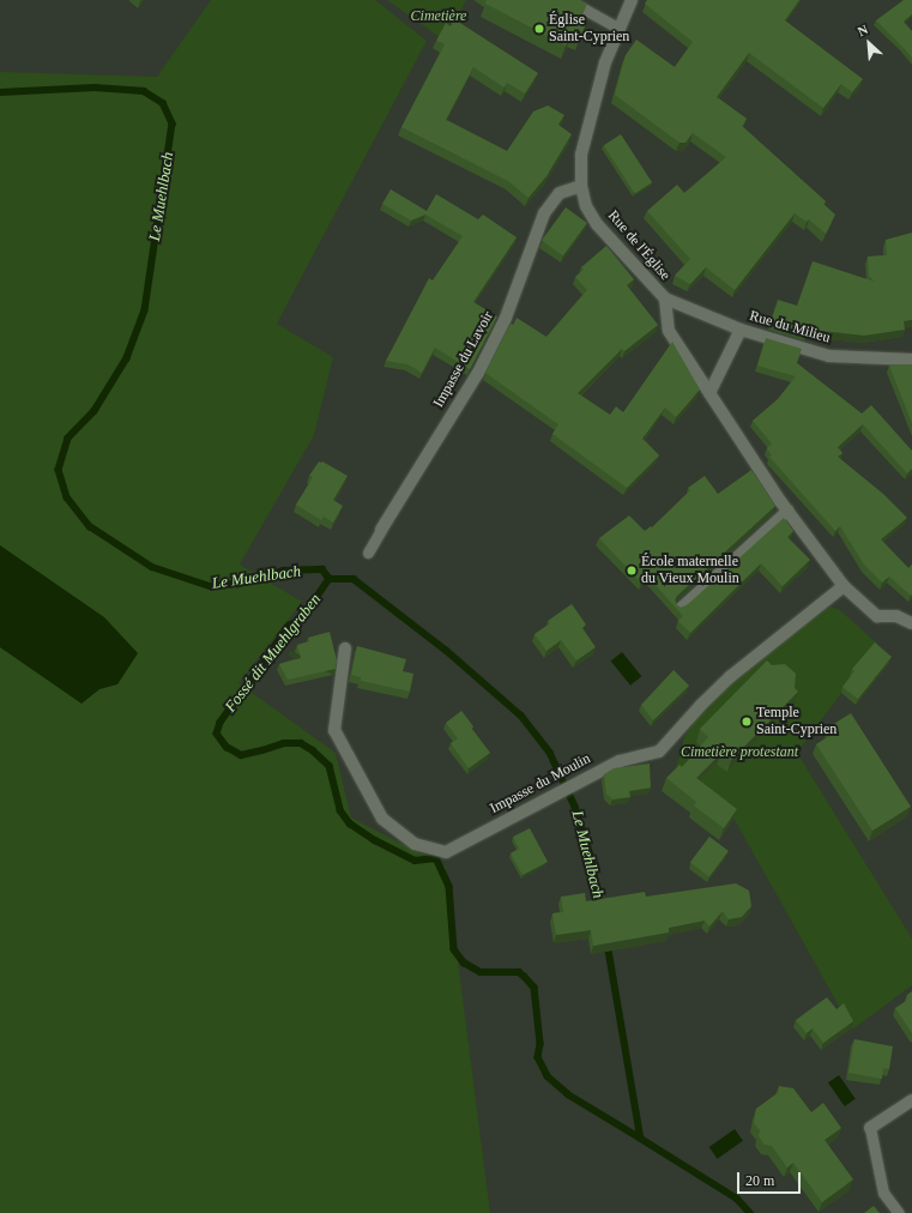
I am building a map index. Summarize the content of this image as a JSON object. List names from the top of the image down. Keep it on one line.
{"streets":{"street":["Rue de l'Église","Rue du Milieu","Impasse du Lavoir","Impasse du Moulin"]},"crossings":[["Rue de l'Église","Rue du Milieu"],["Rue de l'Église","Impasse du Lavoir"],["Rue de l'Église","Impasse du Moulin"]],"water":["Le Muehlbach","Fossé dit Muehlgraben"],"parks":["Cimetière","Cimetière protestant"],"places":["Église Saint-Cyprien","École maternelle du Vieux Moulin","Temple Saint-Cyprien"],"scale_bar":"20 m","north":"top left"}
